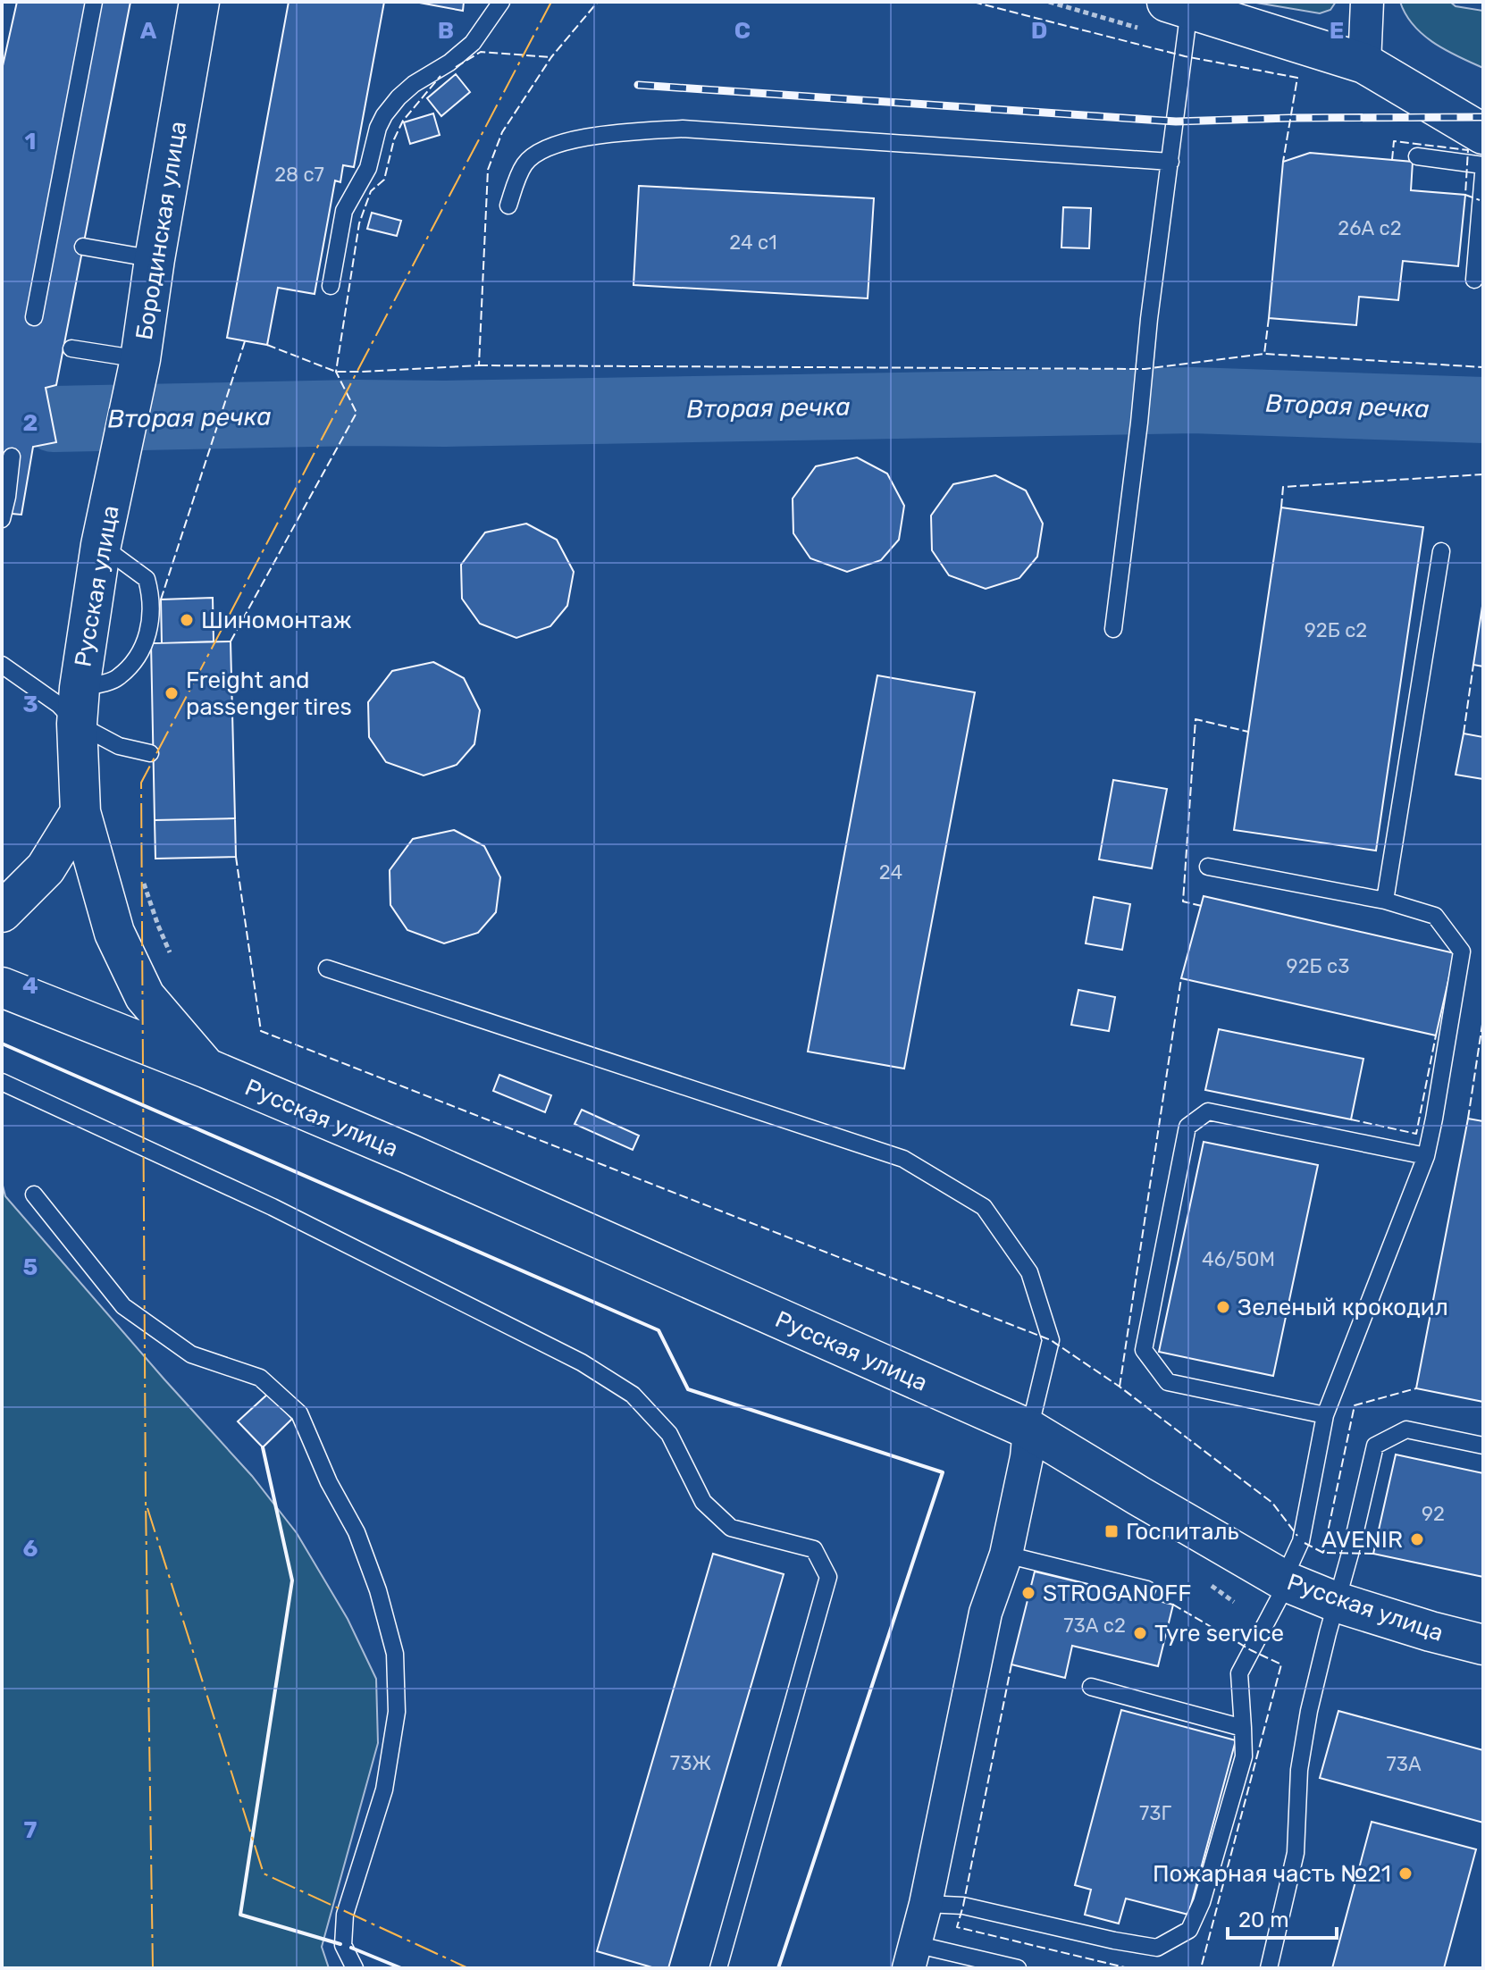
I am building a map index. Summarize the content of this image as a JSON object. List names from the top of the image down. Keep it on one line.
{"streets":{"main road":["Бородинская улица","Русская улица"]},"crossings":[["Бородинская улица","Русская улица"]],"water":["Вторая речка"],"places":{"other":["Шиномонтаж","Freight and passenger tires","Зеленый крокодил","AVENIR","STROGANOFF","Tyre service","Пожарная часть №21"],"transit":["Госпиталь"]},"house_numbers":["28 с7","26А с2","24 с1","92Б с2","24","92Б с3","46/50М","92","73А с2","73Ж","73А","73Г"],"scale_bar":"20 m","grid":{"columns":["A","B","C","D","E"],"rows":["1","2","3","4","5","6","7"]}}
